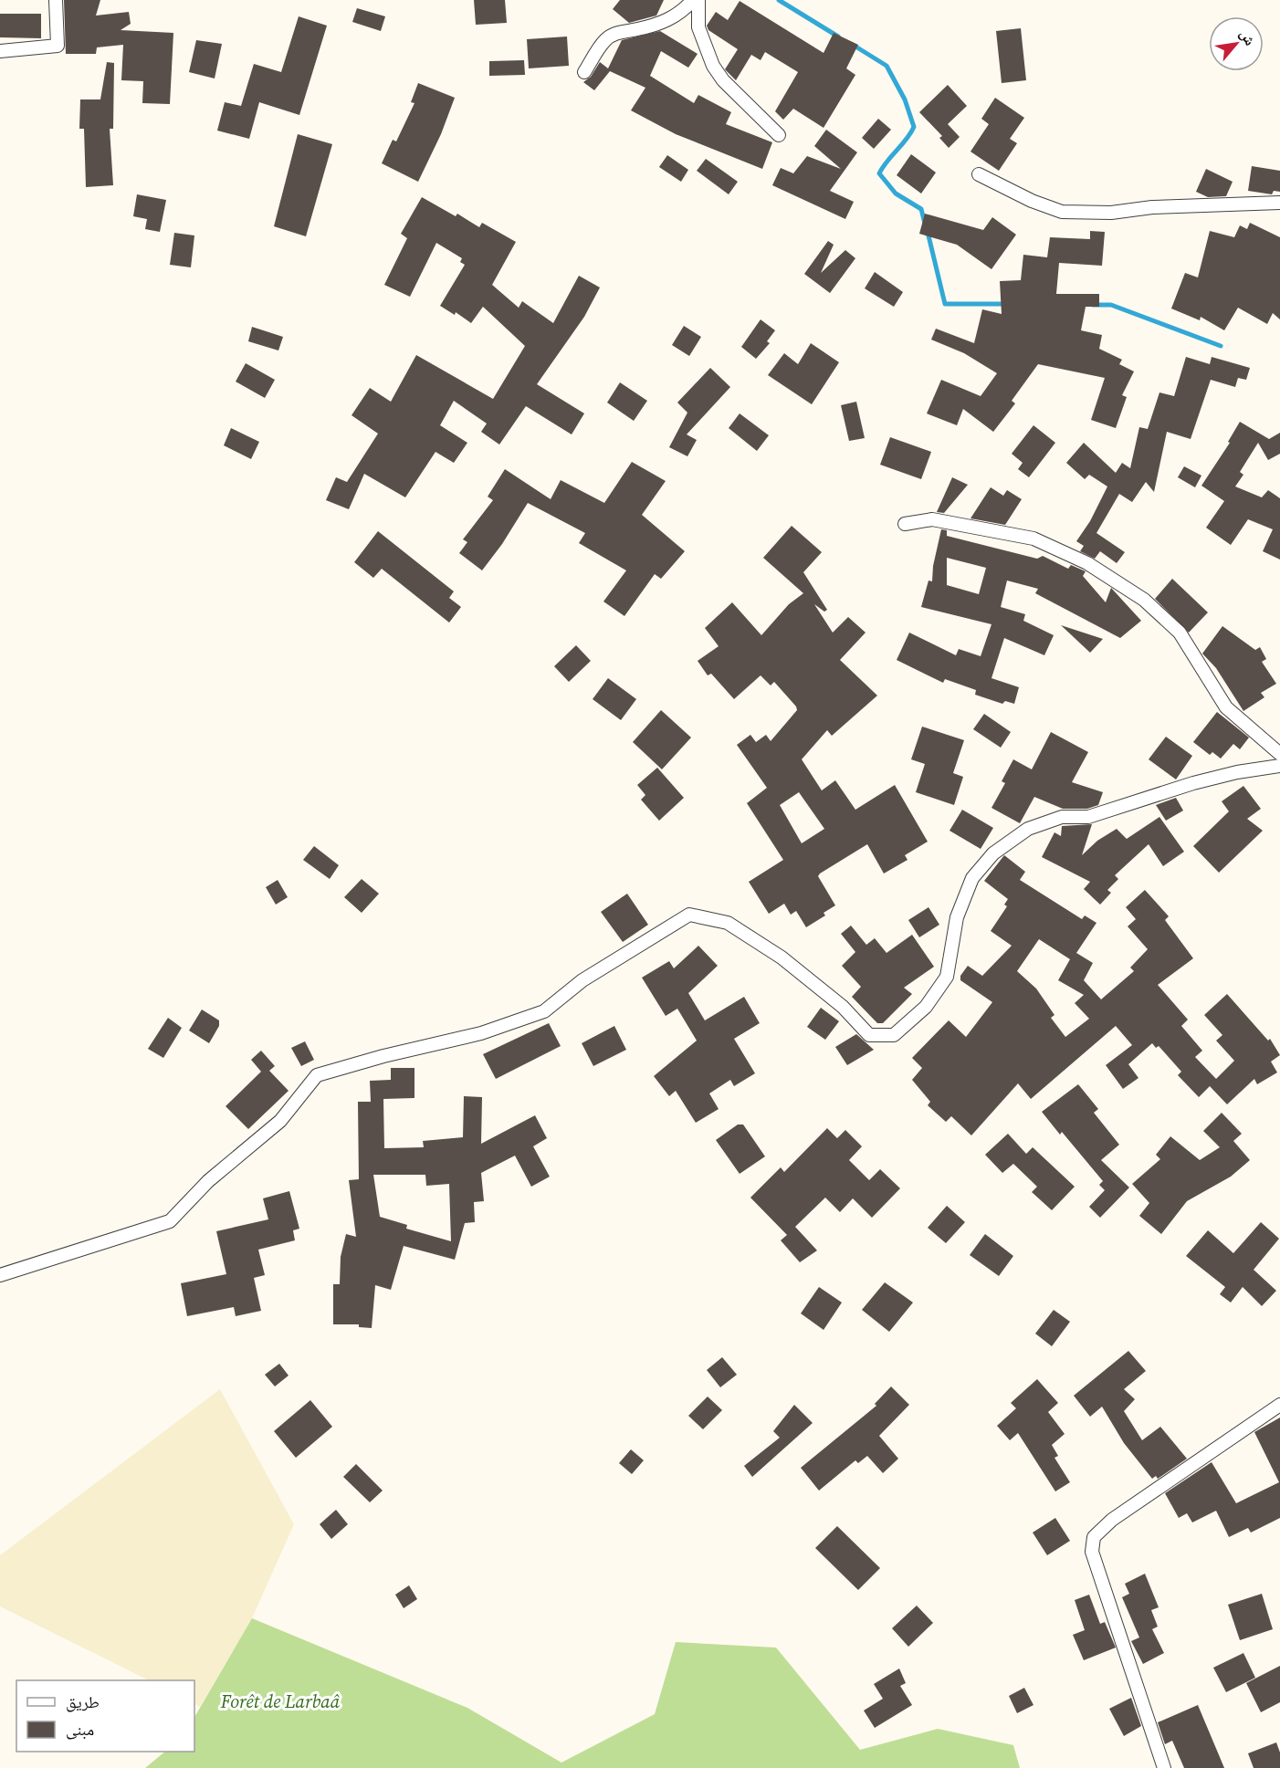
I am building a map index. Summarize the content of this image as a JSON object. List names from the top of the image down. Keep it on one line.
{"parks":["Forêt de Larbaâ"],"legend":["طريق","مبنى"],"north":"top right"}
